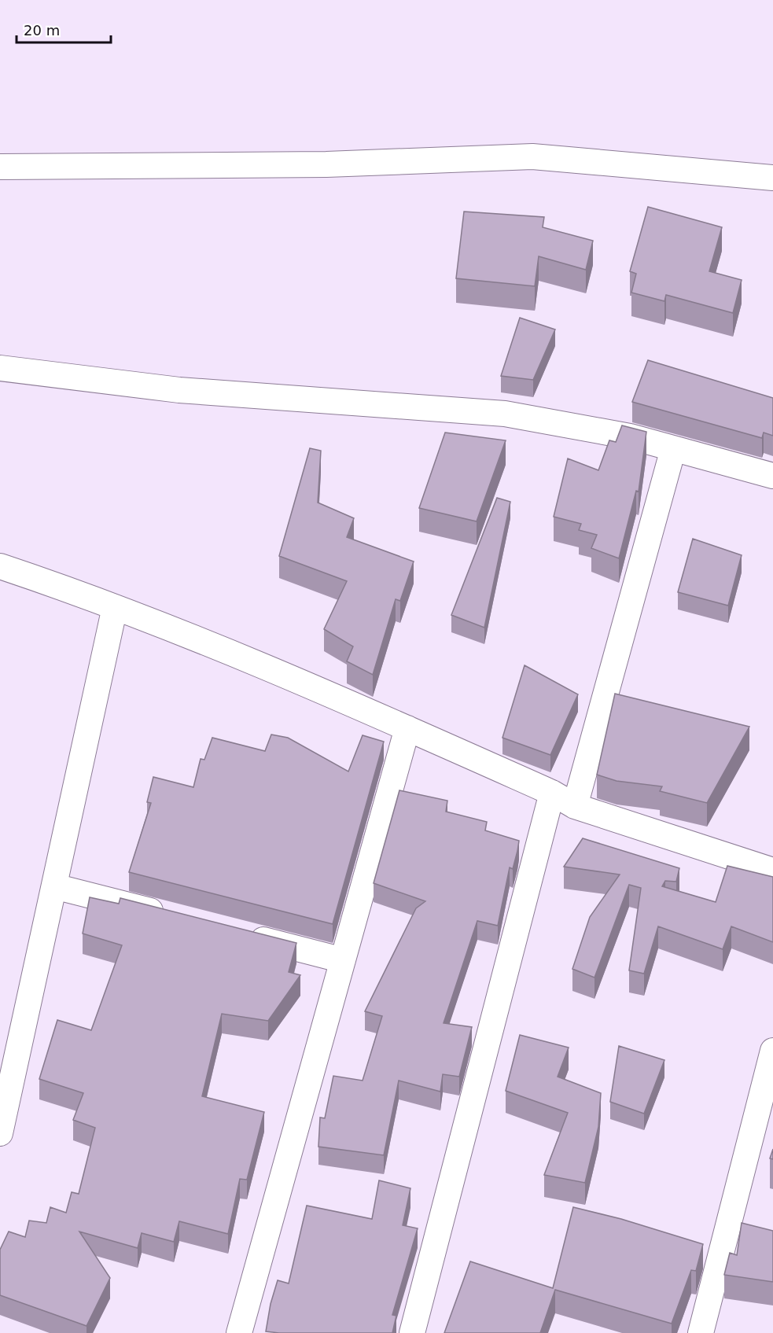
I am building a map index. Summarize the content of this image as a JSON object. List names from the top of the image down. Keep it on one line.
{"scale_bar":"20 m"}
